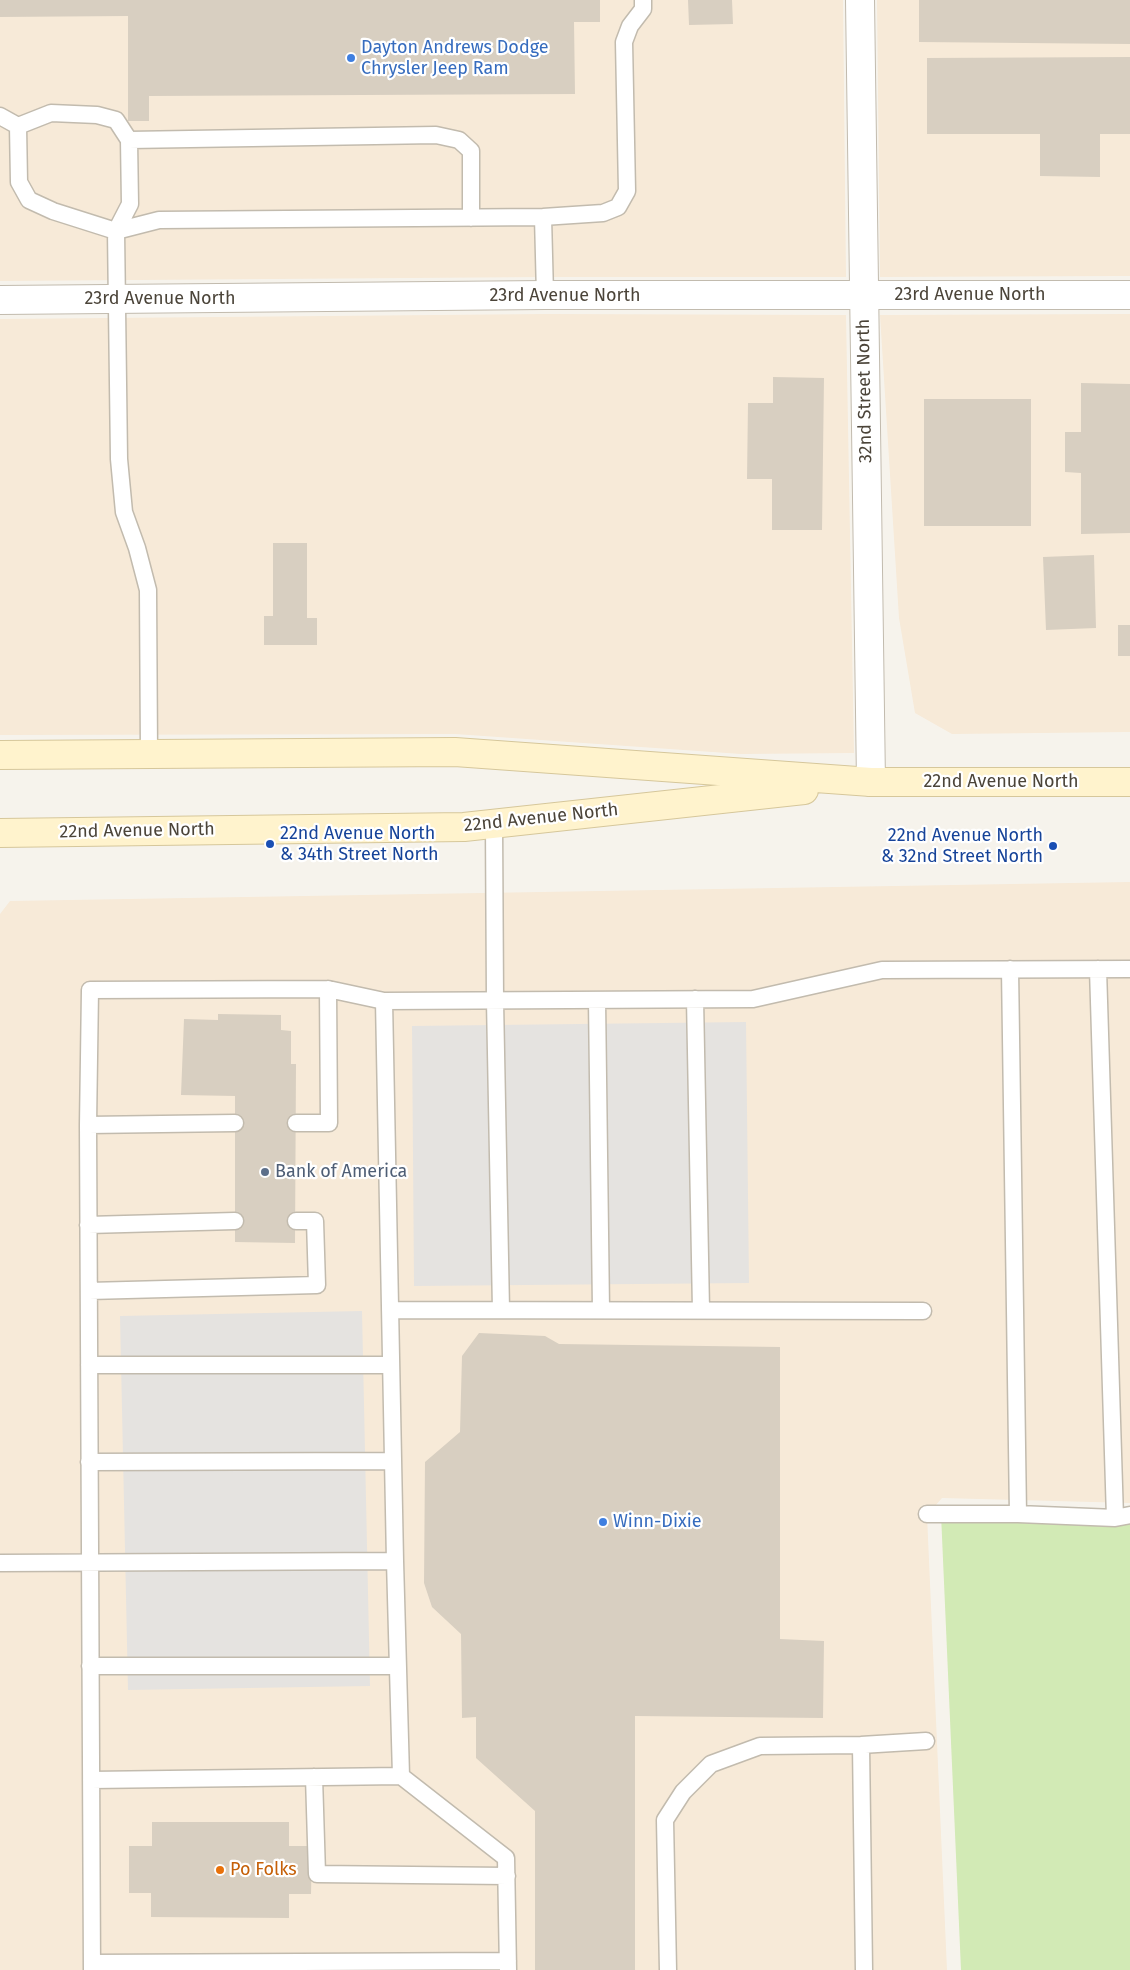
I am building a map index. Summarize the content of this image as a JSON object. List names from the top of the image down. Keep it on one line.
{"streets":{"main road":["22nd Avenue North"],"street":["23rd Avenue North","32nd Street North"]},"crossings":[["23rd Avenue North","32nd Street North"],["32nd Street North","22nd Avenue North"]],"places":["Dayton Andrews Dodge Chrysler Jeep Ram","22nd Avenue North & 34th Street North","22nd Avenue North & 32nd Street North","Bank of America","Winn-Dixie","Po Folks"]}
